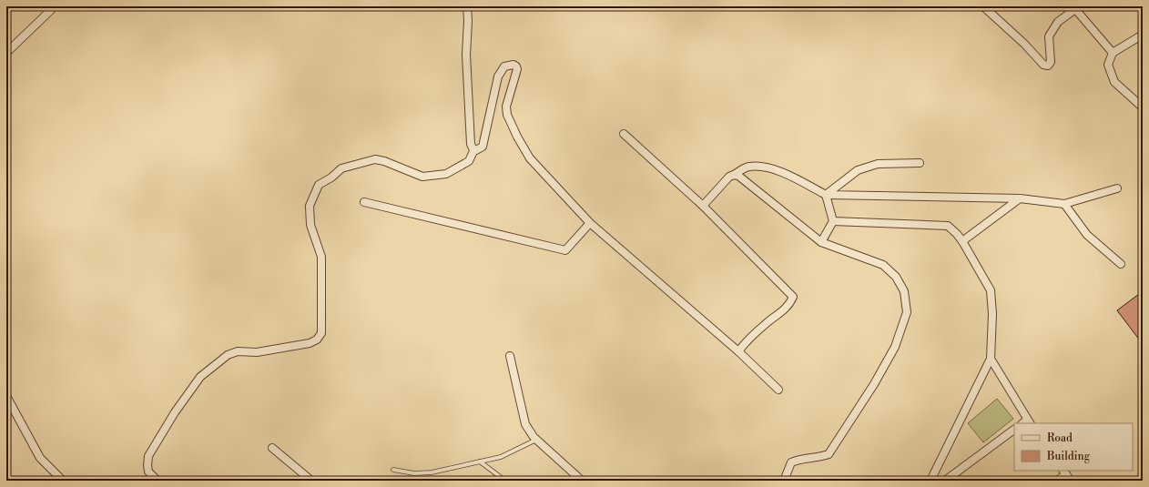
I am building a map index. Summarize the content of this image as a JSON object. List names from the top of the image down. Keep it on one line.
{"legend":["Road","Building"]}
